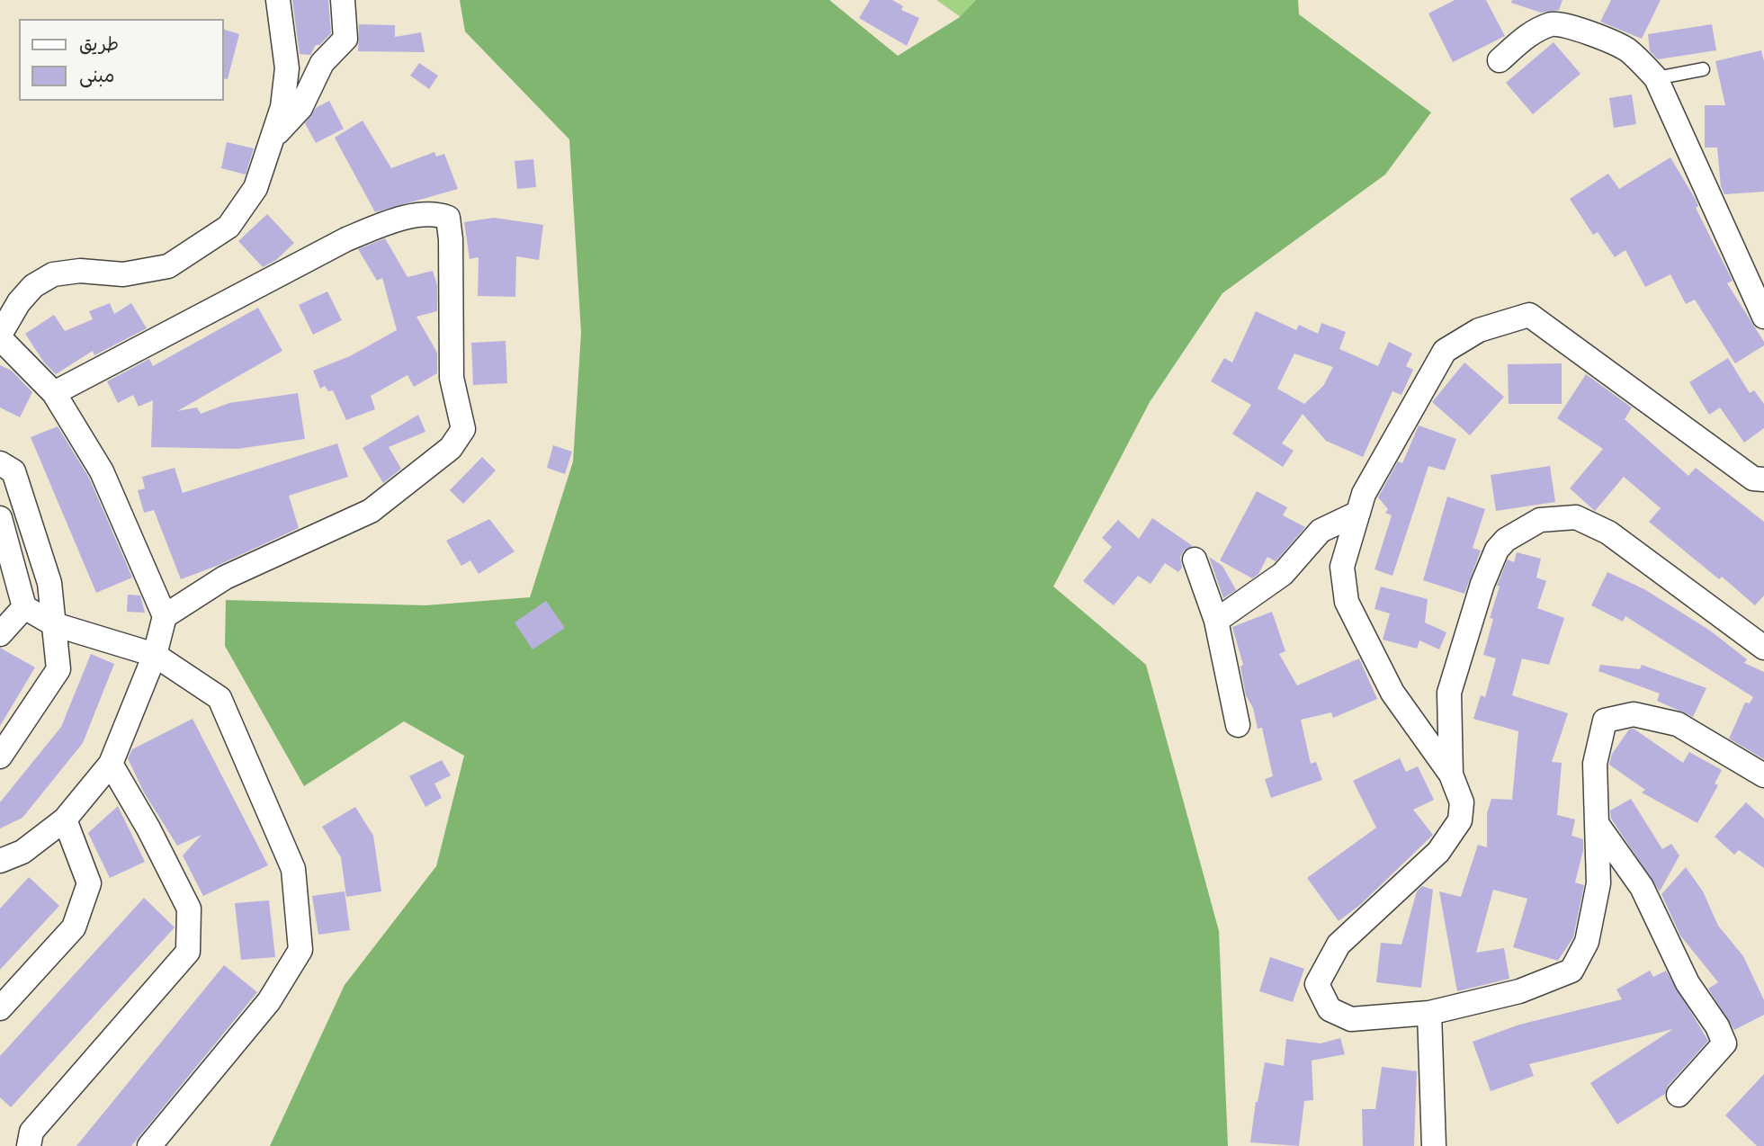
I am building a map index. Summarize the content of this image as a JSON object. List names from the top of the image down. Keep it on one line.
{"legend":["طريق","مبنى"]}
